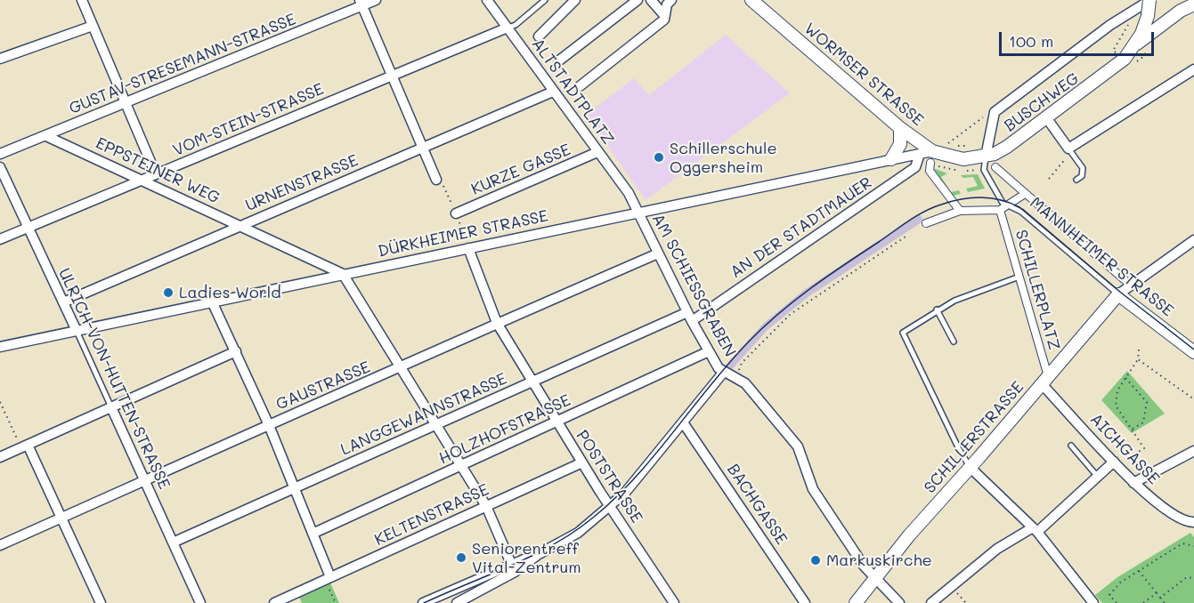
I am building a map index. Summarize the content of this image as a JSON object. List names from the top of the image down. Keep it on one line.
{"streets":{"street":["GUSTAV-STRESEMANN-STRASSE","WORMSER STRASSE","ALTSTADTPLATZ","BUSCHWEG","VOM-STEIN-STRASSE","KURZE GASSE","EPPSTEINER WEG","URNENSTRASSE","AN DER STADTMAUER","DÜRKHEIMER STRASSE","MANNHEIMER STRASSE","AM SCHIESSGRABEN","SCHILLERPLATZ","ULRICH-VON-HUTTEN-STRASSE","GAUSTRASSE","LANGGEWANNSTRASSE","HOLZHOFSTRASSE","SCHILLERSTRASSE","AICHGASSE","POSTSTRASSE","BACHGASSE","KELTENSTRASSE"]},"crossings":[["GUSTAV-STRESEMANN-STRASSE","EPPSTEINER WEG"],["WORMSER STRASSE","BUSCHWEG"],["WORMSER STRASSE","DÜRKHEIMER STRASSE"],["ALTSTADTPLATZ","VOM-STEIN-STRASSE"],["ALTSTADTPLATZ","KURZE GASSE"],["ALTSTADTPLATZ","URNENSTRASSE"],["ALTSTADTPLATZ","DÜRKHEIMER STRASSE"],["ALTSTADTPLATZ","AM SCHIESSGRABEN"],["BUSCHWEG","DÜRKHEIMER STRASSE"],["BUSCHWEG","MANNHEIMER STRASSE"],["VOM-STEIN-STRASSE","EPPSTEINER WEG"],["VOM-STEIN-STRASSE","ULRICH-VON-HUTTEN-STRASSE"],["EPPSTEINER WEG","URNENSTRASSE"],["EPPSTEINER WEG","DÜRKHEIMER STRASSE"],["URNENSTRASSE","ULRICH-VON-HUTTEN-STRASSE"],["AN DER STADTMAUER","DÜRKHEIMER STRASSE"],["AN DER STADTMAUER","AM SCHIESSGRABEN"],["AN DER STADTMAUER","LANGGEWANNSTRASSE"],["DÜRKHEIMER STRASSE","AM SCHIESSGRABEN"],["DÜRKHEIMER STRASSE","ULRICH-VON-HUTTEN-STRASSE"],["DÜRKHEIMER STRASSE","POSTSTRASSE"],["MANNHEIMER STRASSE","SCHILLERSTRASSE"],["AM SCHIESSGRABEN","GAUSTRASSE"],["AM SCHIESSGRABEN","LANGGEWANNSTRASSE"],["AM SCHIESSGRABEN","HOLZHOFSTRASSE"],["SCHILLERPLATZ","SCHILLERSTRASSE"],["SCHILLERPLATZ","AICHGASSE"],["ULRICH-VON-HUTTEN-STRASSE","GAUSTRASSE"],["ULRICH-VON-HUTTEN-STRASSE","LANGGEWANNSTRASSE"],["GAUSTRASSE","POSTSTRASSE"],["LANGGEWANNSTRASSE","POSTSTRASSE"],["HOLZHOFSTRASSE","POSTSTRASSE"],["SCHILLERSTRASSE","AICHGASSE"],["POSTSTRASSE","KELTENSTRASSE"]],"places":["Schillerschule Oggersheim","Ladies World","Seniorentreff Vital-Zentrum","Markuskirche"],"scale_bar":"100 m"}
